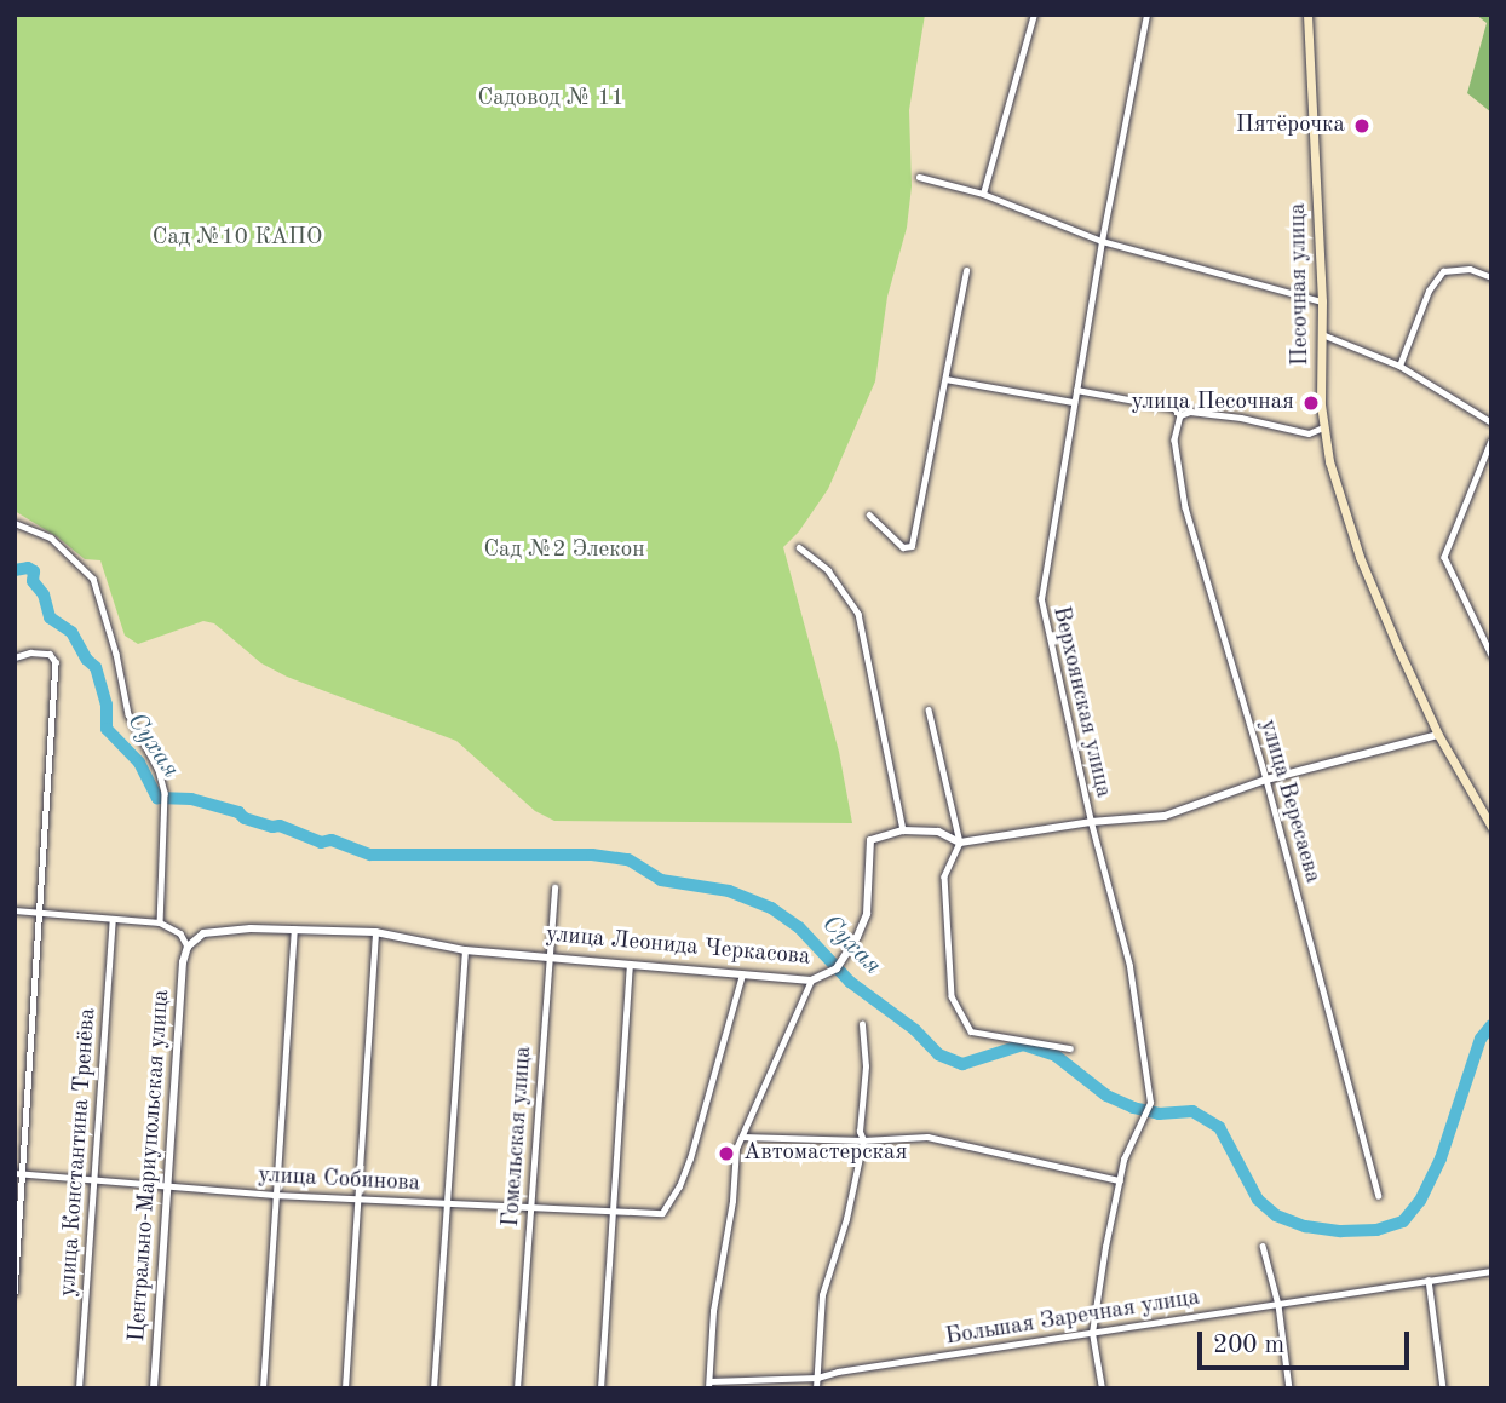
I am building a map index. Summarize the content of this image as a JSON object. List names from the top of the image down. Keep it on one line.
{"streets":{"main road":["Песочная улица"],"street":["Верхоянская улица","улица Вересаева","улица Леонида Черкасова","Гомельская улица","улица Константина Тренёва","Центрально-Мариупольская улица","улица Собинова","Большая Заречная улица"]},"crossings":[["Верхоянская улица","Большая Заречная улица"],["улица Леонида Черкасова","Гомельская улица"],["улица Леонида Черкасова","Центрально-Мариупольская улица"],["улица Леонида Черкасова","улица Собинова"],["Гомельская улица","улица Собинова"],["улица Константина Тренёва","улица Собинова"],["Центрально-Мариупольская улица","улица Собинова"]],"water":["Сухая"],"parks":["Садовод № 11","Сад №10 КАПО","Сад №2 Элекон"],"places":["Пятёрочка","улица Песочная","Автомастерская"],"scale_bar":"200 m"}
